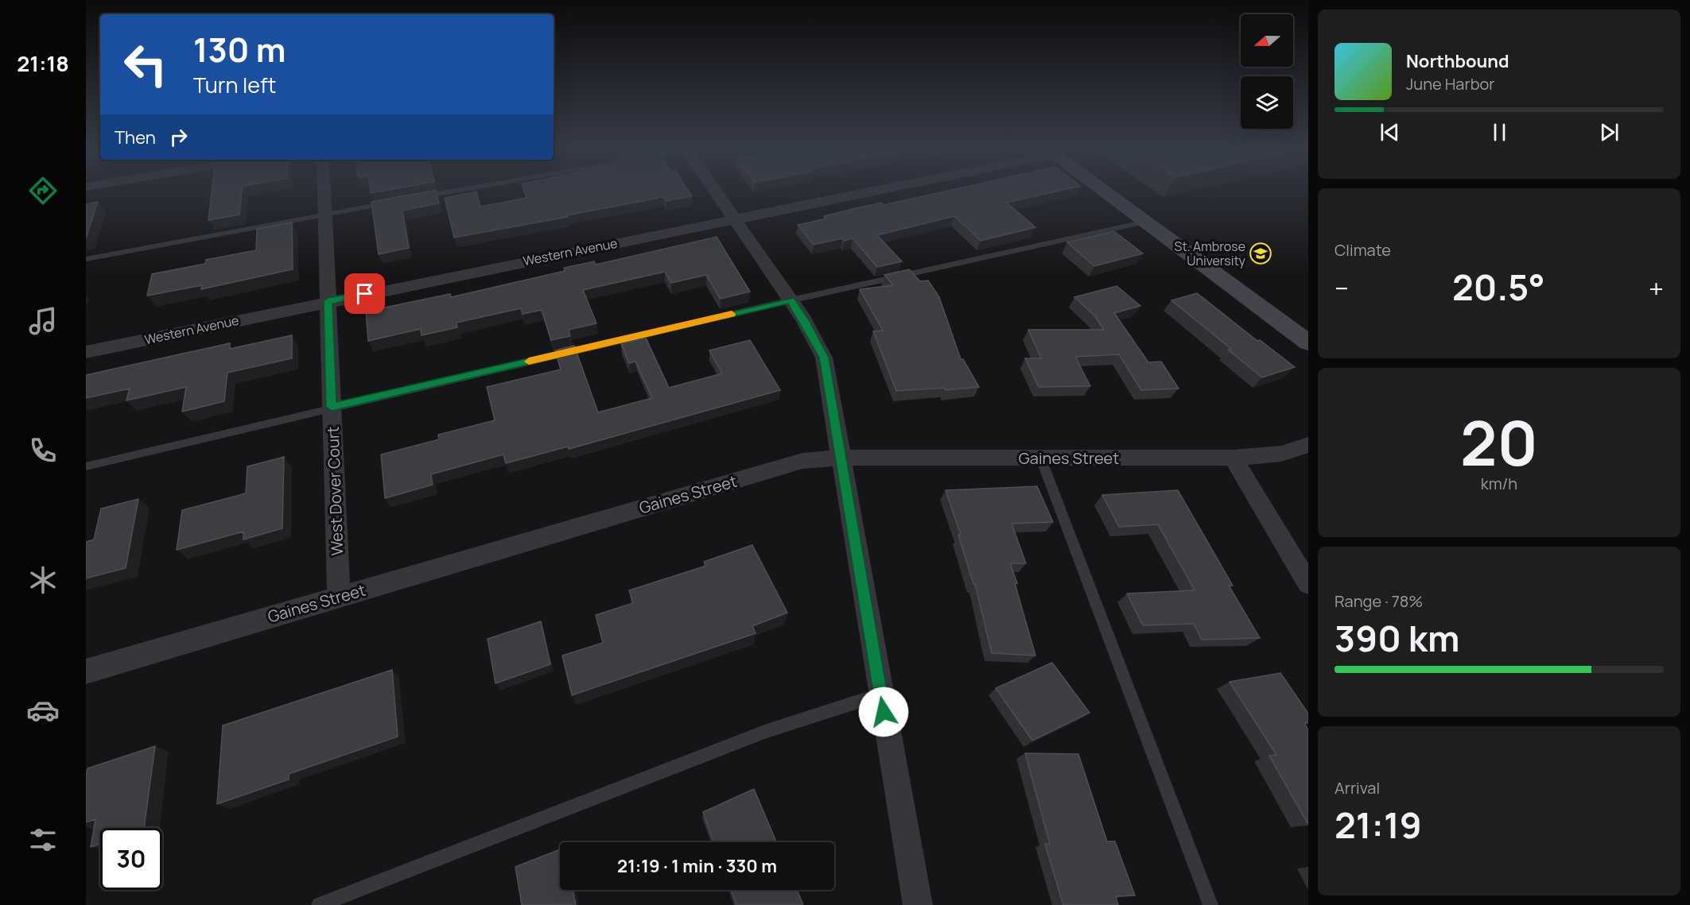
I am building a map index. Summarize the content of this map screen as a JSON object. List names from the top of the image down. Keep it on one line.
{"streets":{"street":["Western Avenue","Gaines Street","West Dover Court"]},"crossings":[["Western Avenue","West Dover Court"],["Gaines Street","West Dover Court"]],"places":{"school or university":["St. Ambrose University"]},"north":"left","page":{"tabs":"21:18","turn":["130 m","Turn left"],"song":["Northbound","June Harbor"],"then":"Then","tile":["Climate",["20","km/h"],["Range · 78%","390 km"],["Arrival","21:19"]],"heat":["−","20.5°","+"],"limit":"30","trip":"21:19 · 1 min · 330 m"}}
